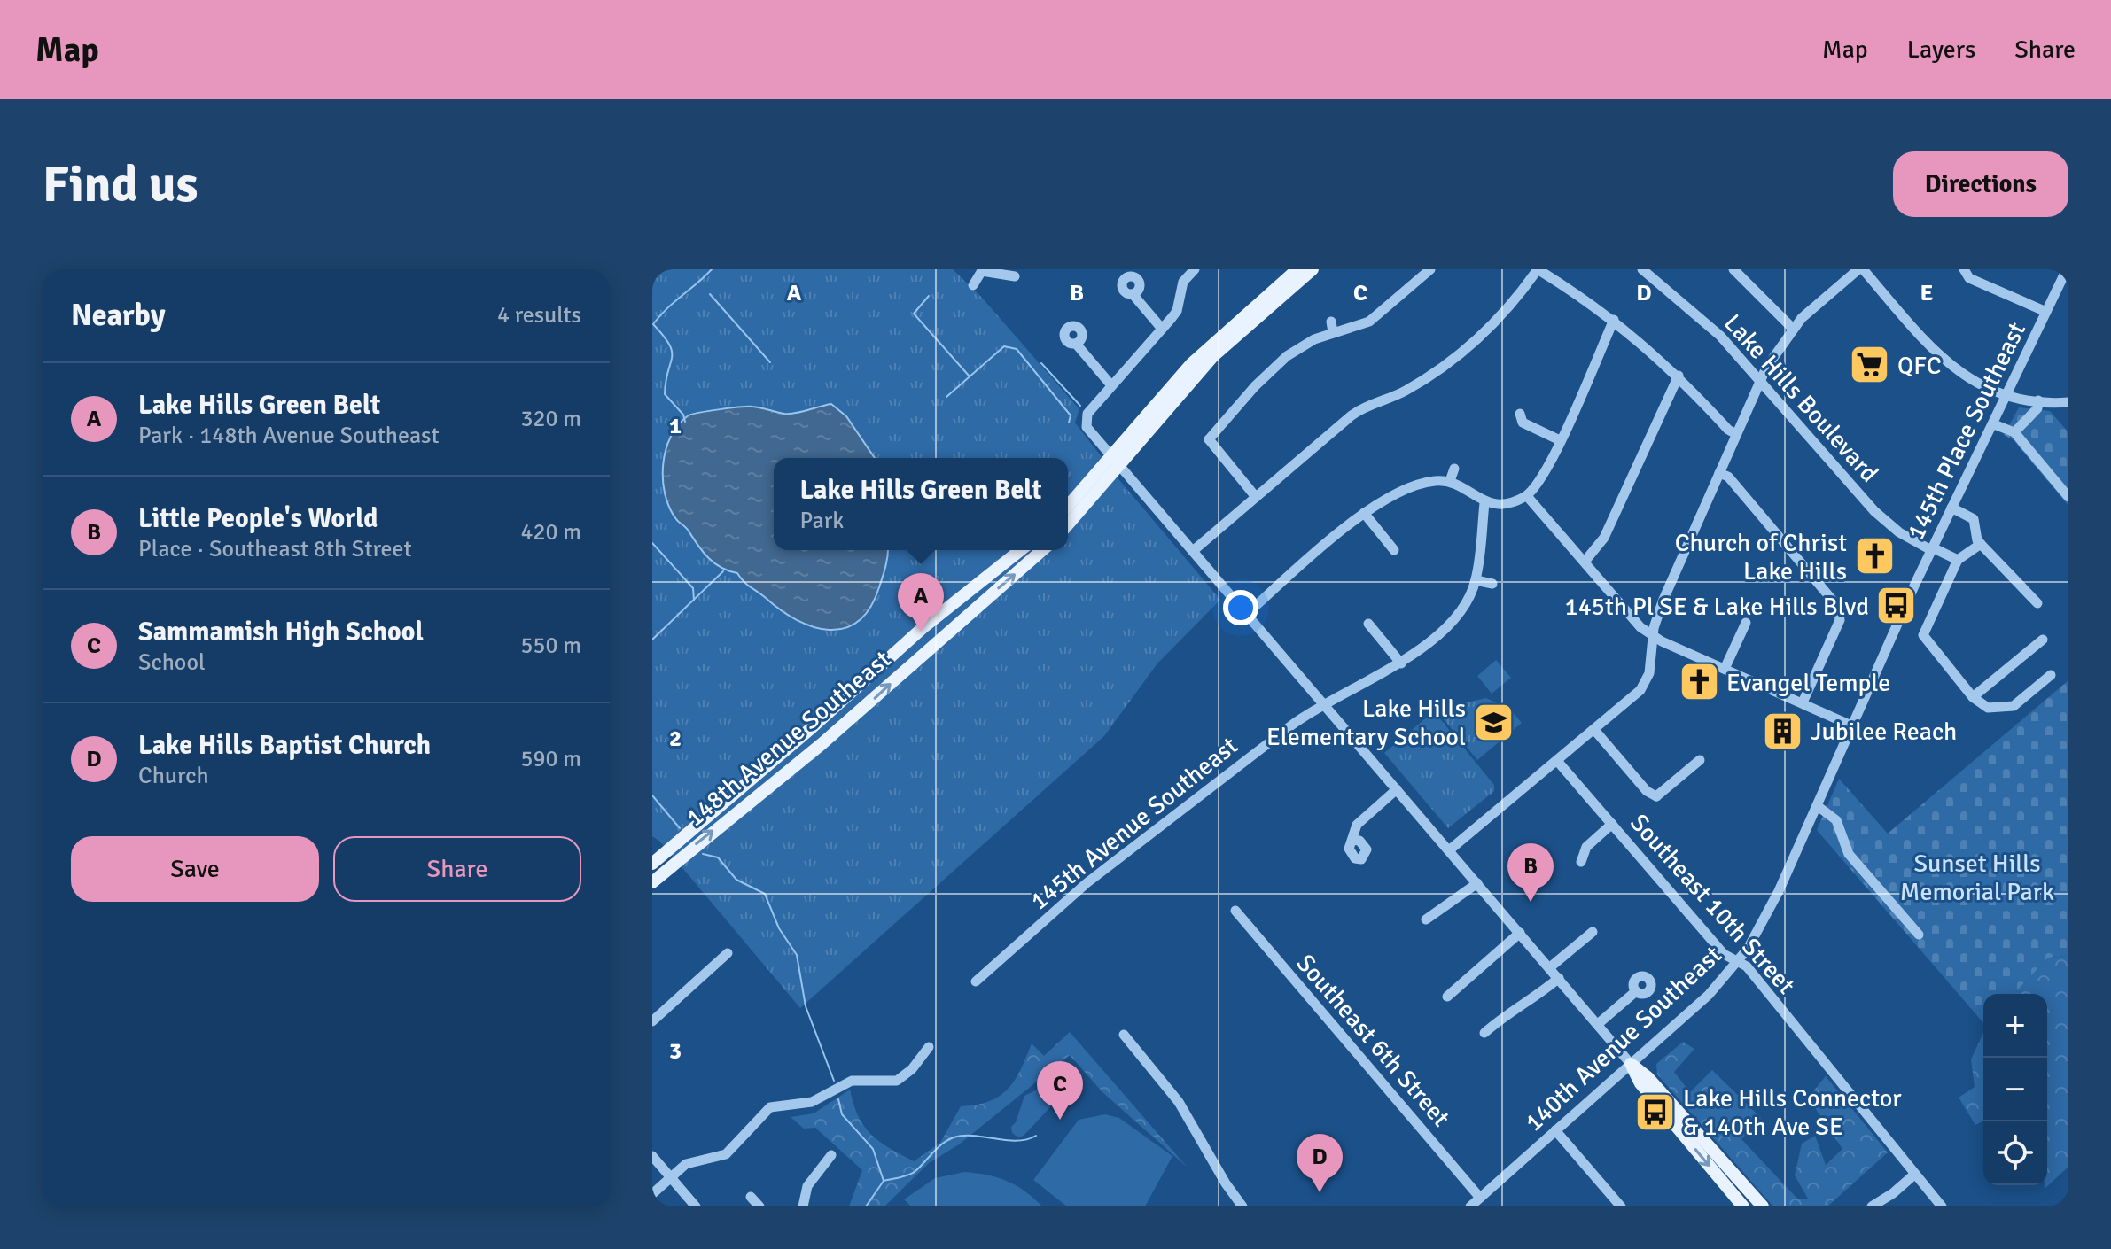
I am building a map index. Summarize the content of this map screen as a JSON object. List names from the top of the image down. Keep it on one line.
{"streets":{"main road":["148th Avenue Southeast"],"street":["Lake Hills Boulevard","145th Place Southeast","145th Avenue Southeast","Southeast 10th Street","140th Avenue Southeast","Southeast 6th Street"]},"crossings":[["Lake Hills Boulevard","145th Place Southeast"],["145th Place Southeast","140th Avenue Southeast"],["Southeast 10th Street","140th Avenue Southeast"],["140th Avenue Southeast","Southeast 6th Street"]],"parks":["Sunset Hills Memorial Park"],"places":{"supermarket":["QFC"],"church":["Church of Christ Lake Hills","Evangel Temple"],"bus stop":["145th Pl SE & Lake Hills Blvd","Lake Hills Connector & 140th Ave SE"],"school or university":["Lake Hills Elementary School"],"building":["Jubilee Reach"]},"page":{"header":"Map","nav":["Map","Layers","Share"],"buttons":["Directions",["Save","Share"]],"title":"Find us","heading":["Nearby","4 results"],"list":[{"mark":"A","name":"Lake Hills Green Belt","note":"Park · 148th Avenue Southeast","value":"320 m"},{"mark":"B","name":"Little People's World","note":"Place · Southeast 8th Street","value":"420 m"},{"mark":"C","name":"Sammamish High School","note":"School","value":"550 m"},{"mark":"D","name":"Lake Hills Baptist Church","note":"Church","value":"590 m"}],"popup":["Lake Hills Green Belt","Park"],"pins":["A","B","C","D"],"map_buttons":["+","−"]},"grid":{"columns":["A","B","C","D","E"],"rows":["1","2","3"]}}
